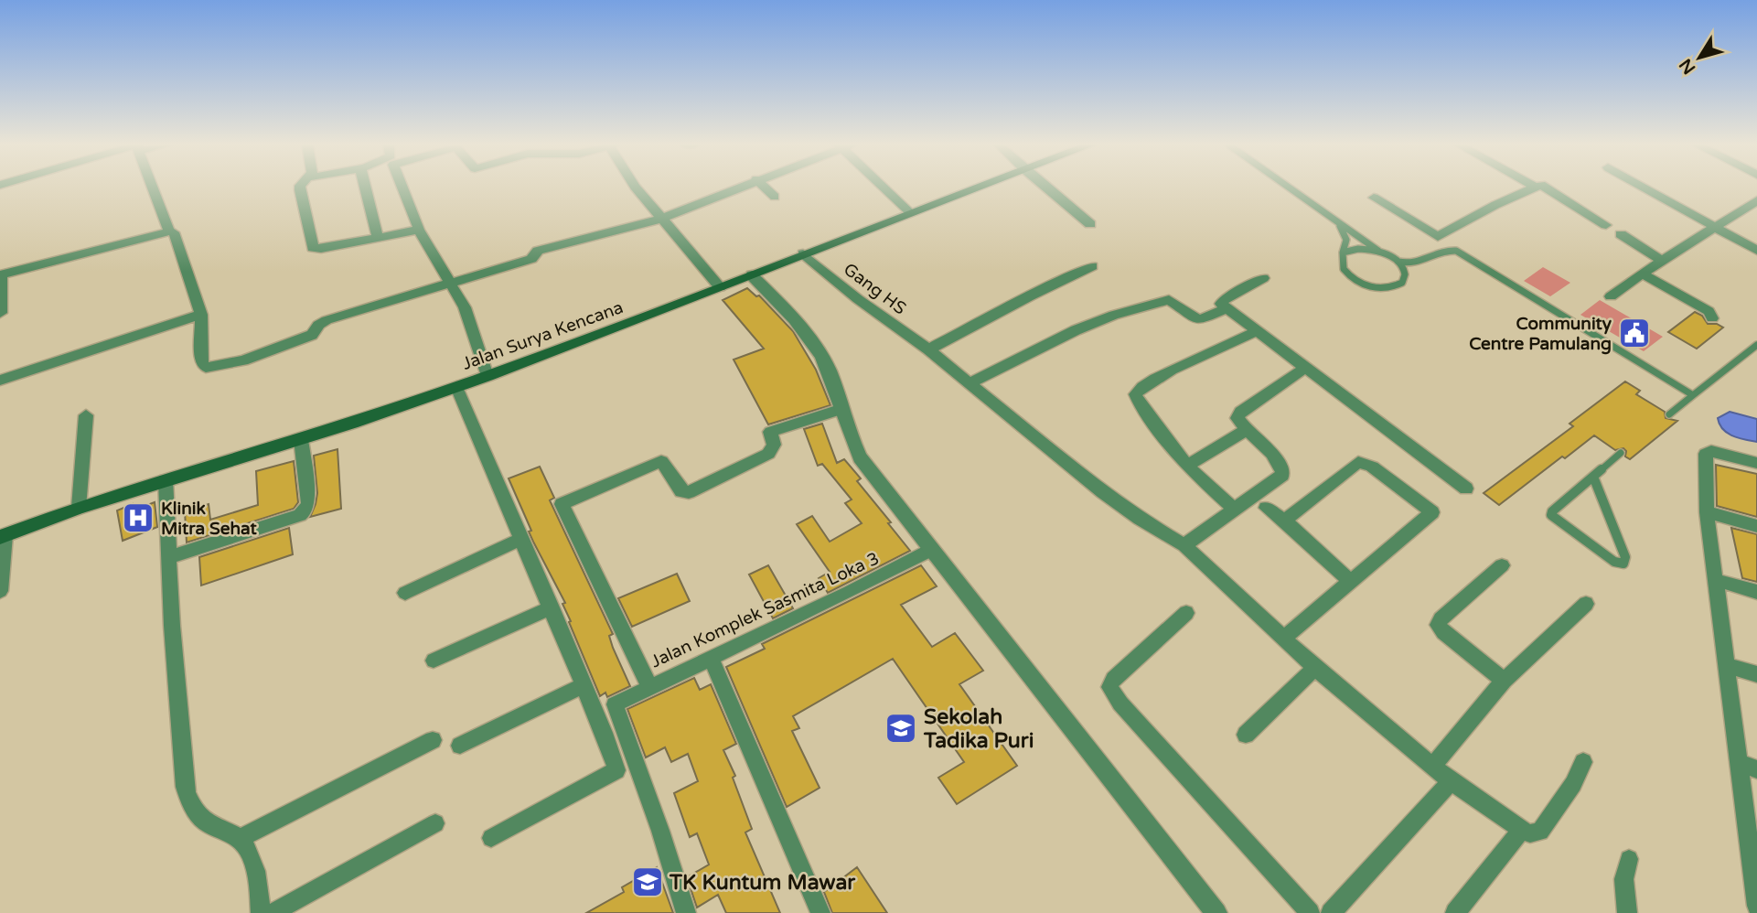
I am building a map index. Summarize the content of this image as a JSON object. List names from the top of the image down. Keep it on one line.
{"streets":{"main road":["Jalan Surya Kencana"],"street":["Gang HS","Jalan Komplek Sasmita Loka 3"]},"crossings":[["Gang HS","Jalan Surya Kencana"]],"places":{"public building":["Community Centre Pamulang"],"hospital":["Klinik Mitra Sehat"],"school or university":["Sekolah Tadika Puri","TK Kuntum Mawar"]},"north":"bottom left"}
